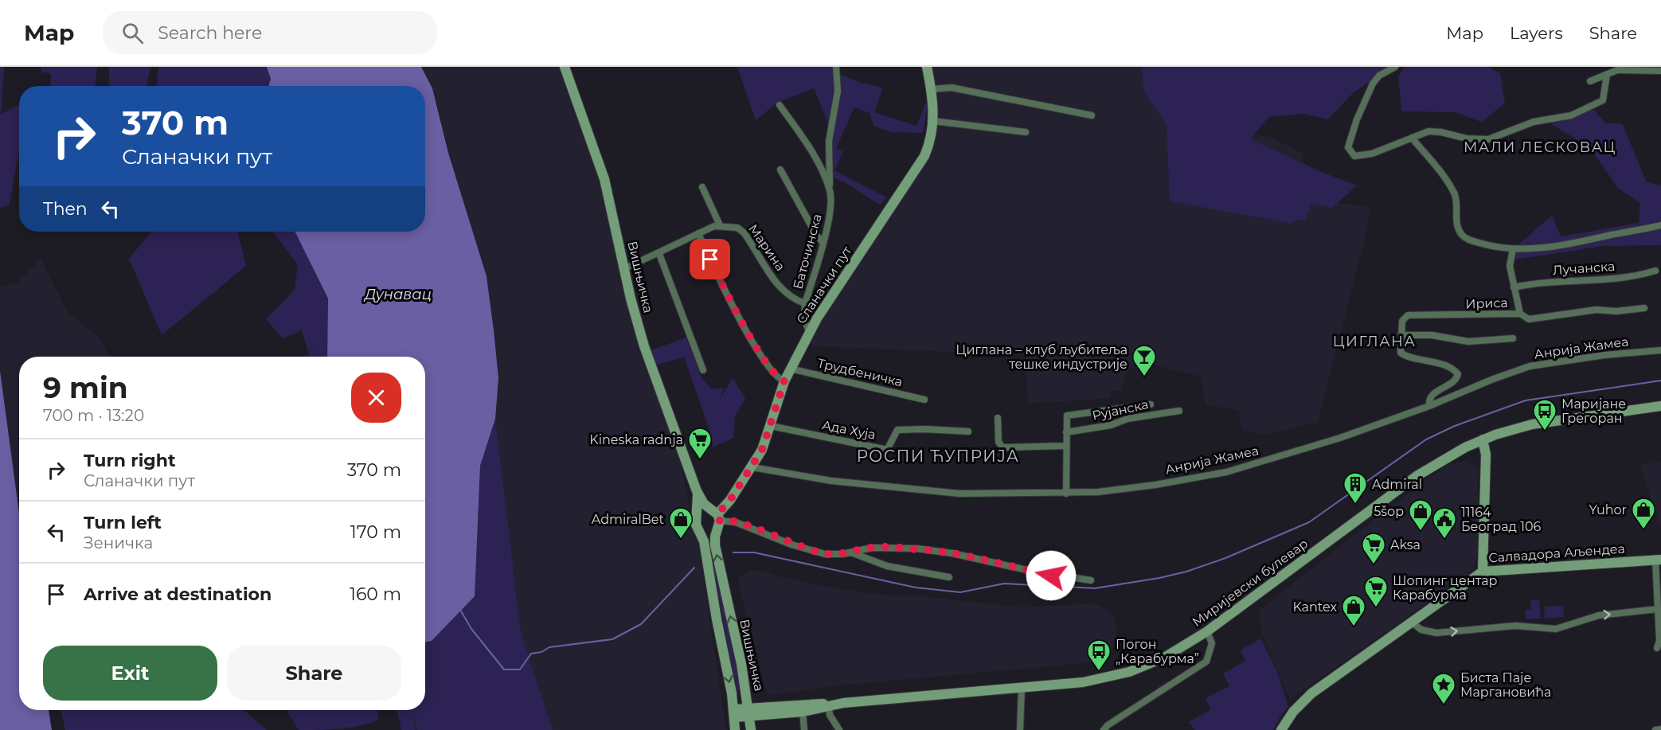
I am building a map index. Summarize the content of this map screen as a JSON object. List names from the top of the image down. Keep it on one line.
{"streets":{"street":["Марина","Баточинска","Лучанска","Вишњичка","Сланачки пут","Ириса","Анрија Жамеа","Трудбеничка","Рујанска","Ада Хуја","Салвадора Аљендеа","Миријевски булевар"]},"crossings":[["Марина","Баточинска"],["Вишњичка","Сланачки пут"],["Вишњичка","Миријевски булевар"],["Сланачки пут","Анрија Жамеа"],["Сланачки пут","Трудбеничка"],["Сланачки пут","Ада Хуја"]],"districts":["МАЛИ ЛЕСКОВАЦ","ЦИГЛАНА","РОСПИ ЋУПРИЈА"],"water":["Дунавац"],"places":{"bar":["Циглана – клуб љубитеља тешке индустрије"],"bus stop":["Маријане Грегоран","Погон „Карабурма”"],"supermarket":["Kineska radnja","Aksa","Шопинг центар Карабурма"],"building":["Admiral"],"shop":["Yuhor","5šop","AdmiralBet","Kantex"],"public building":["11164 Београд 106"],"place":["Биста Паје Маргановића"]},"page":{"header":"Map","search":"Search here","nav":["Map","Layers","Share"],"turn":["370 m","Сланачки пут"],"then":"Then","heading":["9 min","700 m · 13:20"],"list":[{"name":"Turn right","note":"Сланачки пут","value":"370 m"},{"name":"Turn left","note":"Зеничка","value":"170 m"},{"name":"Arrive at destination","value":"160 m"}],"buttons":["Exit","Share"]}}
